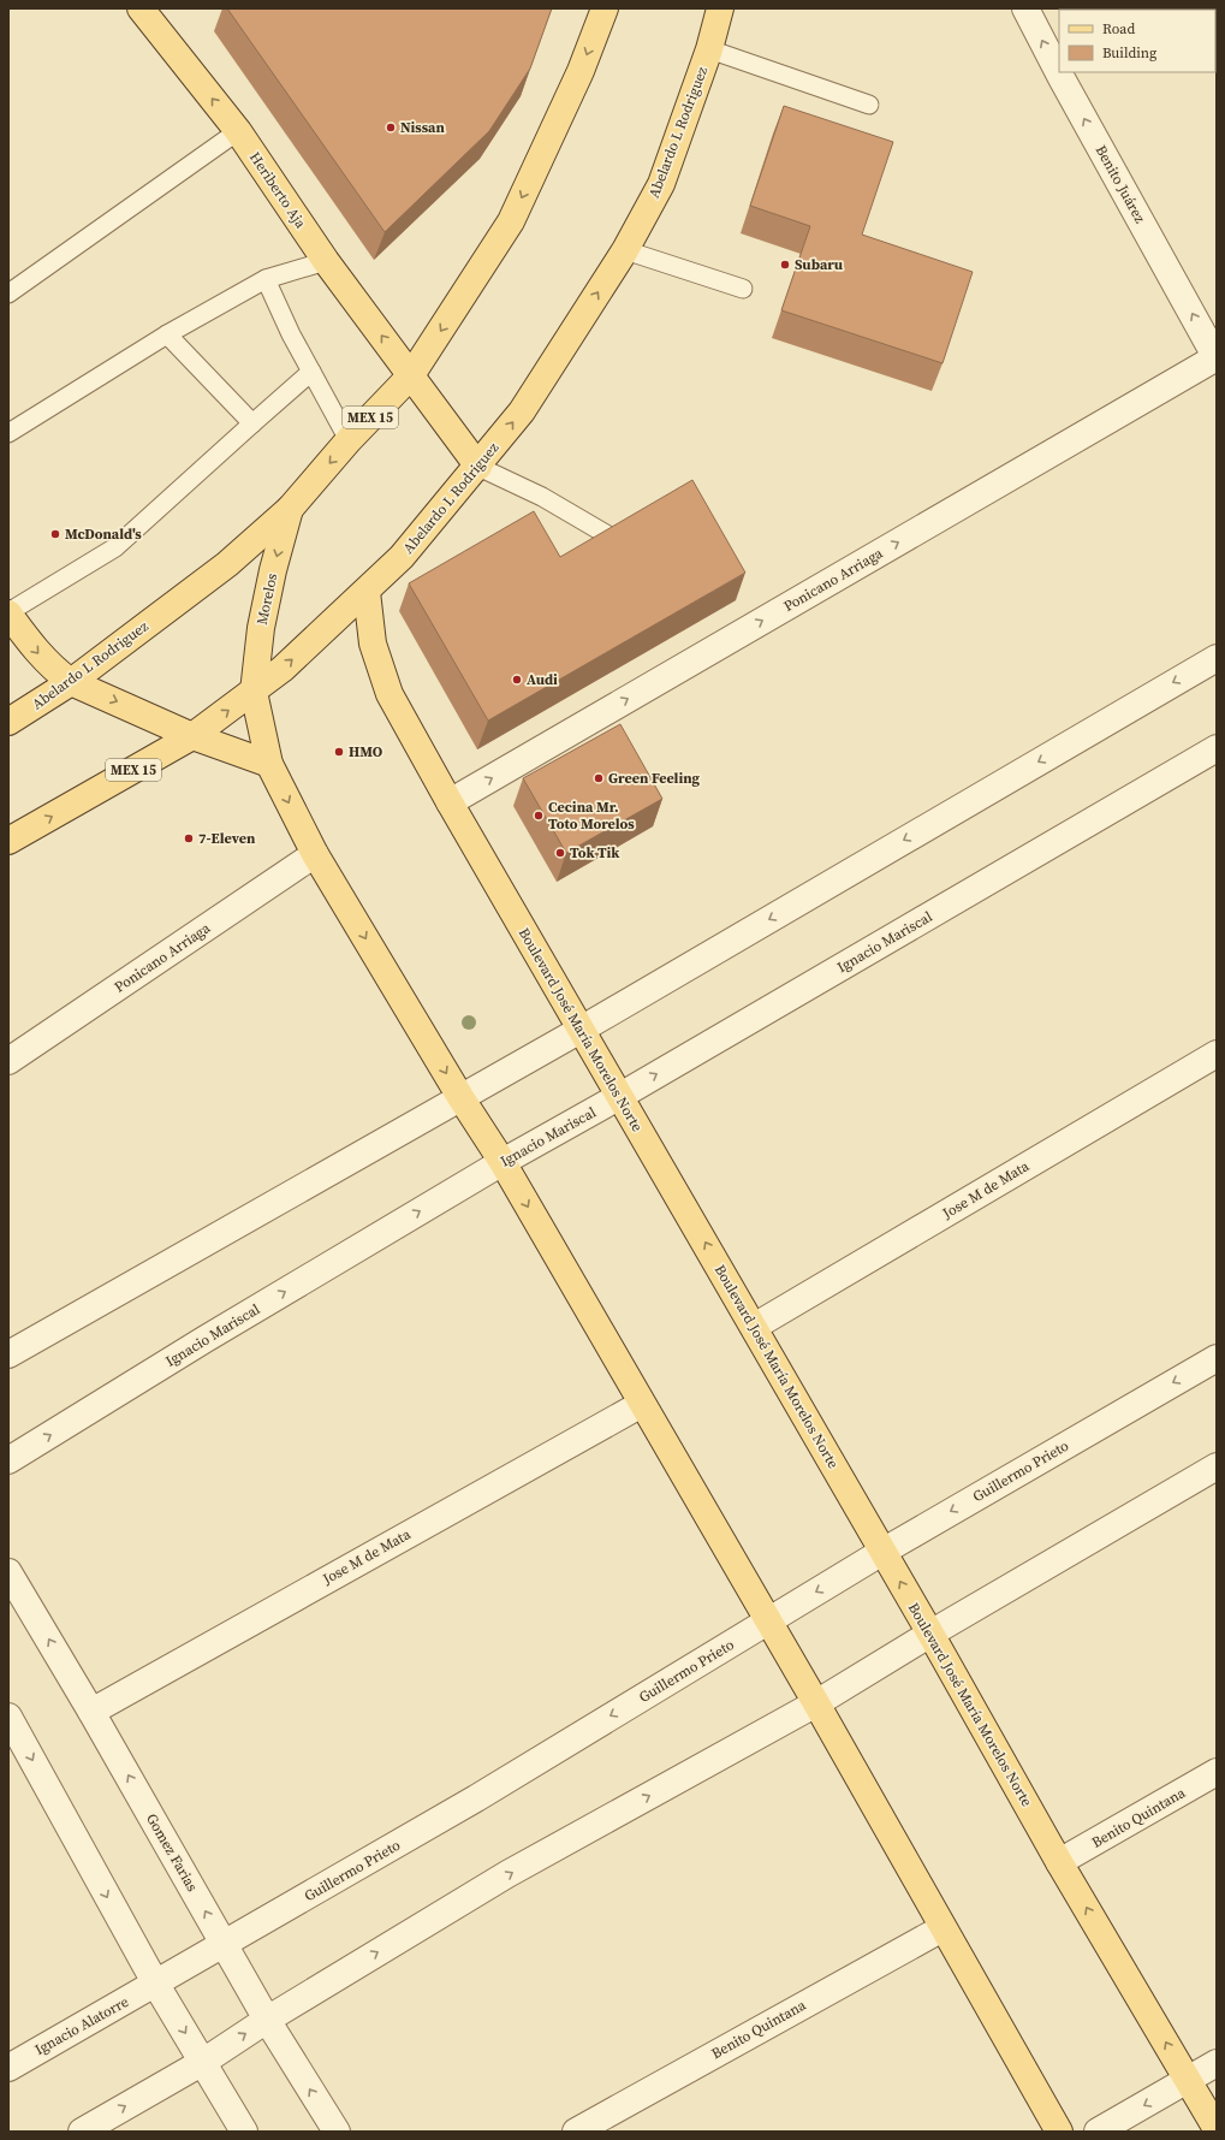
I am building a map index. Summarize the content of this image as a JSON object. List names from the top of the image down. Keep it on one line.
{"streets":{"main road":["Abelardo L Rodriguez","Heriberto Aja","MEX 15","Morelos","Boulevard José María Morelos Norte"],"street":["Benito Juárez","Ponicano Arriaga","Ignacio Mariscal","Jose M de Mata","Guillermo Prieto","Benito Quintana","Gomez Farias","Ignacio Alatorre"]},"crossings":[["Abelardo L Rodriguez","Heriberto Aja"],["Abelardo L Rodriguez","Morelos"],["Abelardo L Rodriguez","Boulevard José María Morelos Norte"],["Benito Juárez","Ponicano Arriaga"],["Ponicano Arriaga","Boulevard José María Morelos Norte"],["Ignacio Mariscal","Boulevard José María Morelos Norte"],["Boulevard José María Morelos Norte","Jose M de Mata"],["Boulevard José María Morelos Norte","Guillermo Prieto"],["Boulevard José María Morelos Norte","Benito Quintana"],["Jose M de Mata","Gomez Farias"],["Guillermo Prieto","Gomez Farias"],["Guillermo Prieto","Ignacio Alatorre"]],"one_way":["Benito Juárez","Heriberto Aja","Ponicano Arriaga","Morelos"],"places":["Nissan","Subaru","McDonald's","Audi","HMO","Green Feeling","Cecina Mr. Toto Morelos","7-Eleven","Tok Tik"],"legend":["Road","Building"]}
